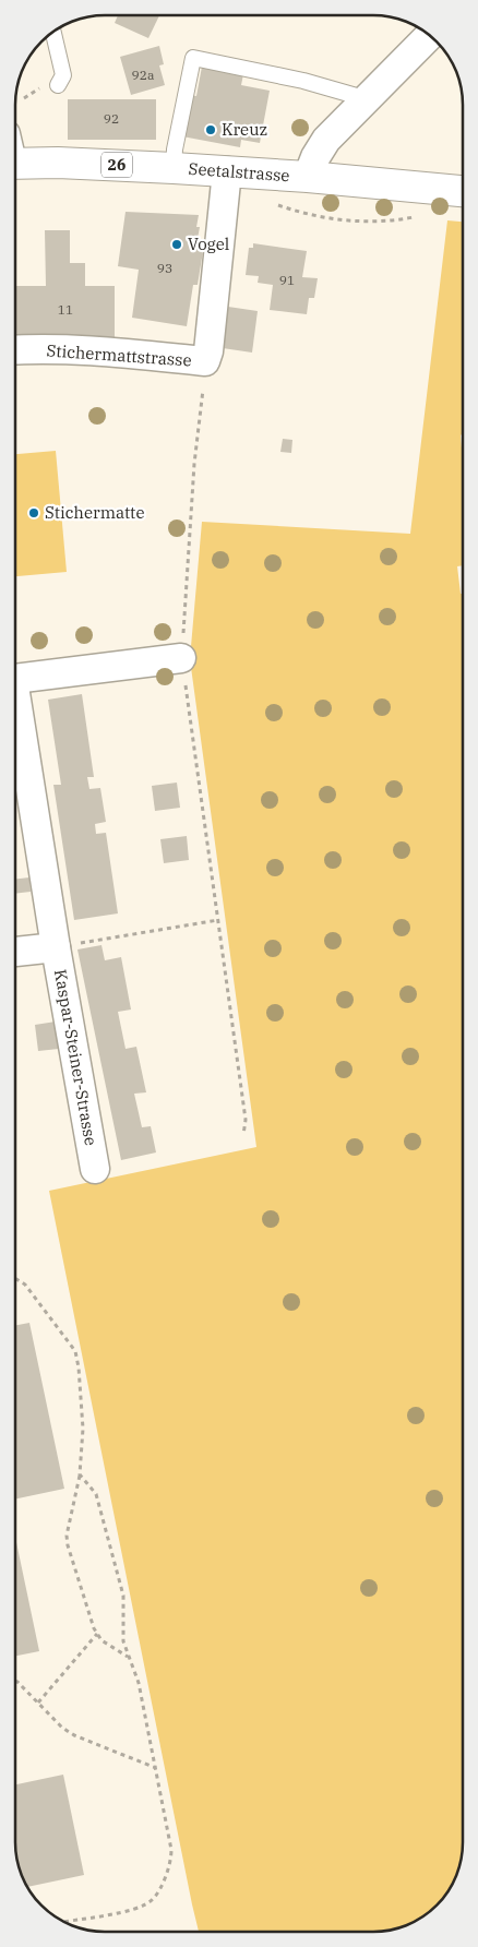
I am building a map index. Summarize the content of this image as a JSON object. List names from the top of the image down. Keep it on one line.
{"streets":{"main road":["26","Seetalstrasse"],"street":["Stichermattstrasse","Kaspar-Steiner-Strasse"]},"crossings":[["Seetalstrasse","Stichermattstrasse"]],"places":["Kreuz","Vogel","Stichermatte"],"house_numbers":["92a","92","93","91","11"]}
